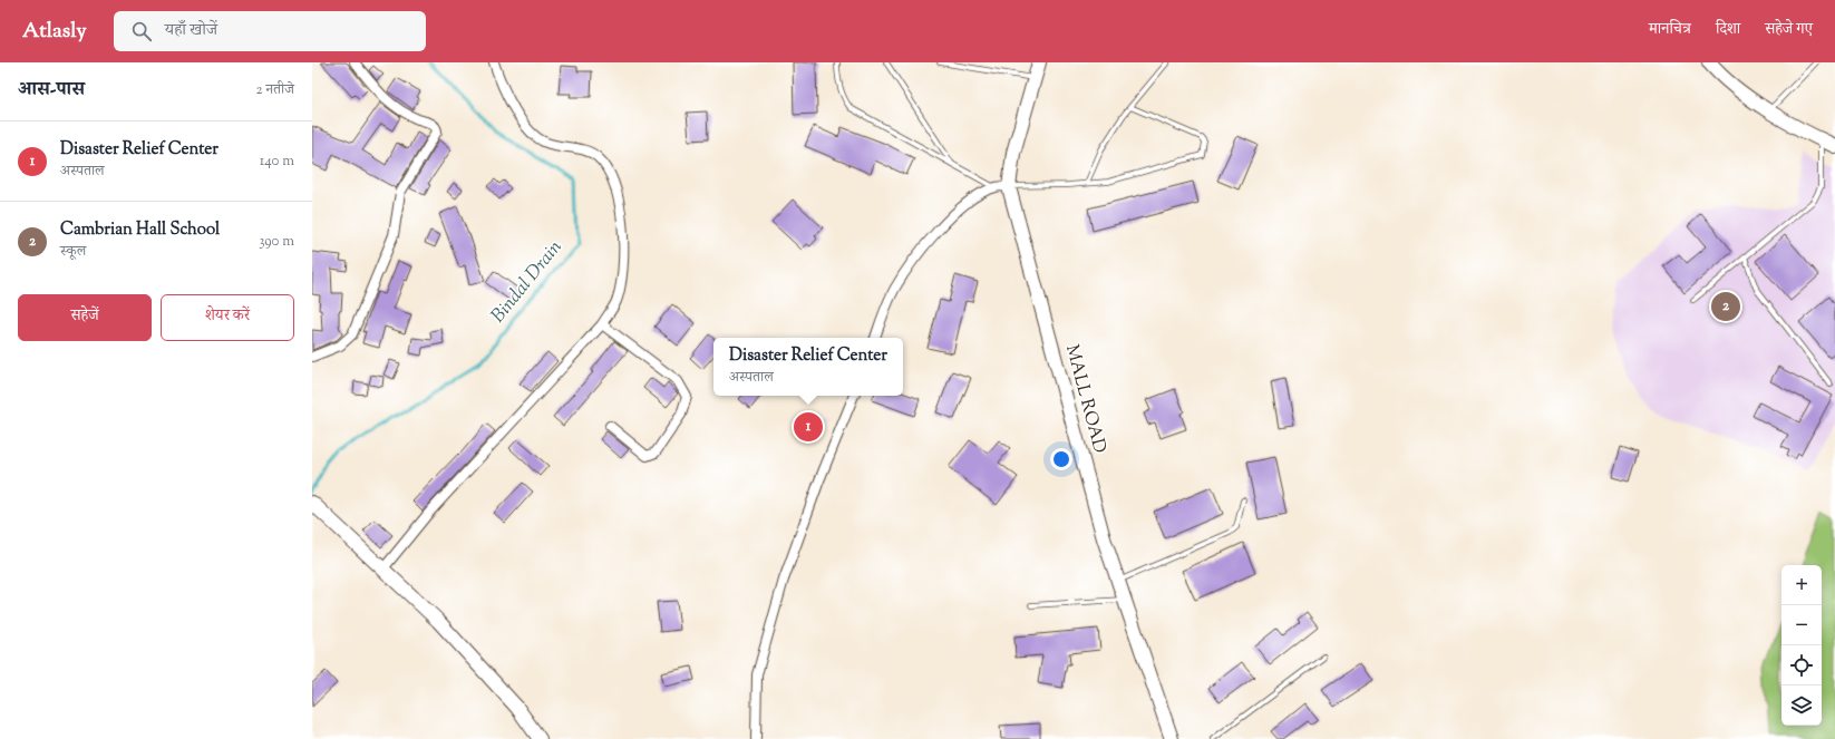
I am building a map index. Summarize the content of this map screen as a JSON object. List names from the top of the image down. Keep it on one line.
{"streets":{"street":["MALL ROAD"]},"water":["Bindal Drain"],"page":{"header":"Atlasly","search":"यहाँ खोजें","nav":["मानचित्र","दिशा","सहेजे गए"],"heading":["आस-पास","2 नतीजे"],"list":[{"mark":"1","name":"Disaster Relief Center","note":"अस्पताल","value":"140 m"},{"mark":"2","name":"Cambrian Hall School","note":"स्कूल","value":"390 m"}],"buttons":["सहेजें","शेयर करें"],"pins":["2","1"],"popup":["Disaster Relief Center","अस्पताल"],"map_buttons":["+","−"]}}
